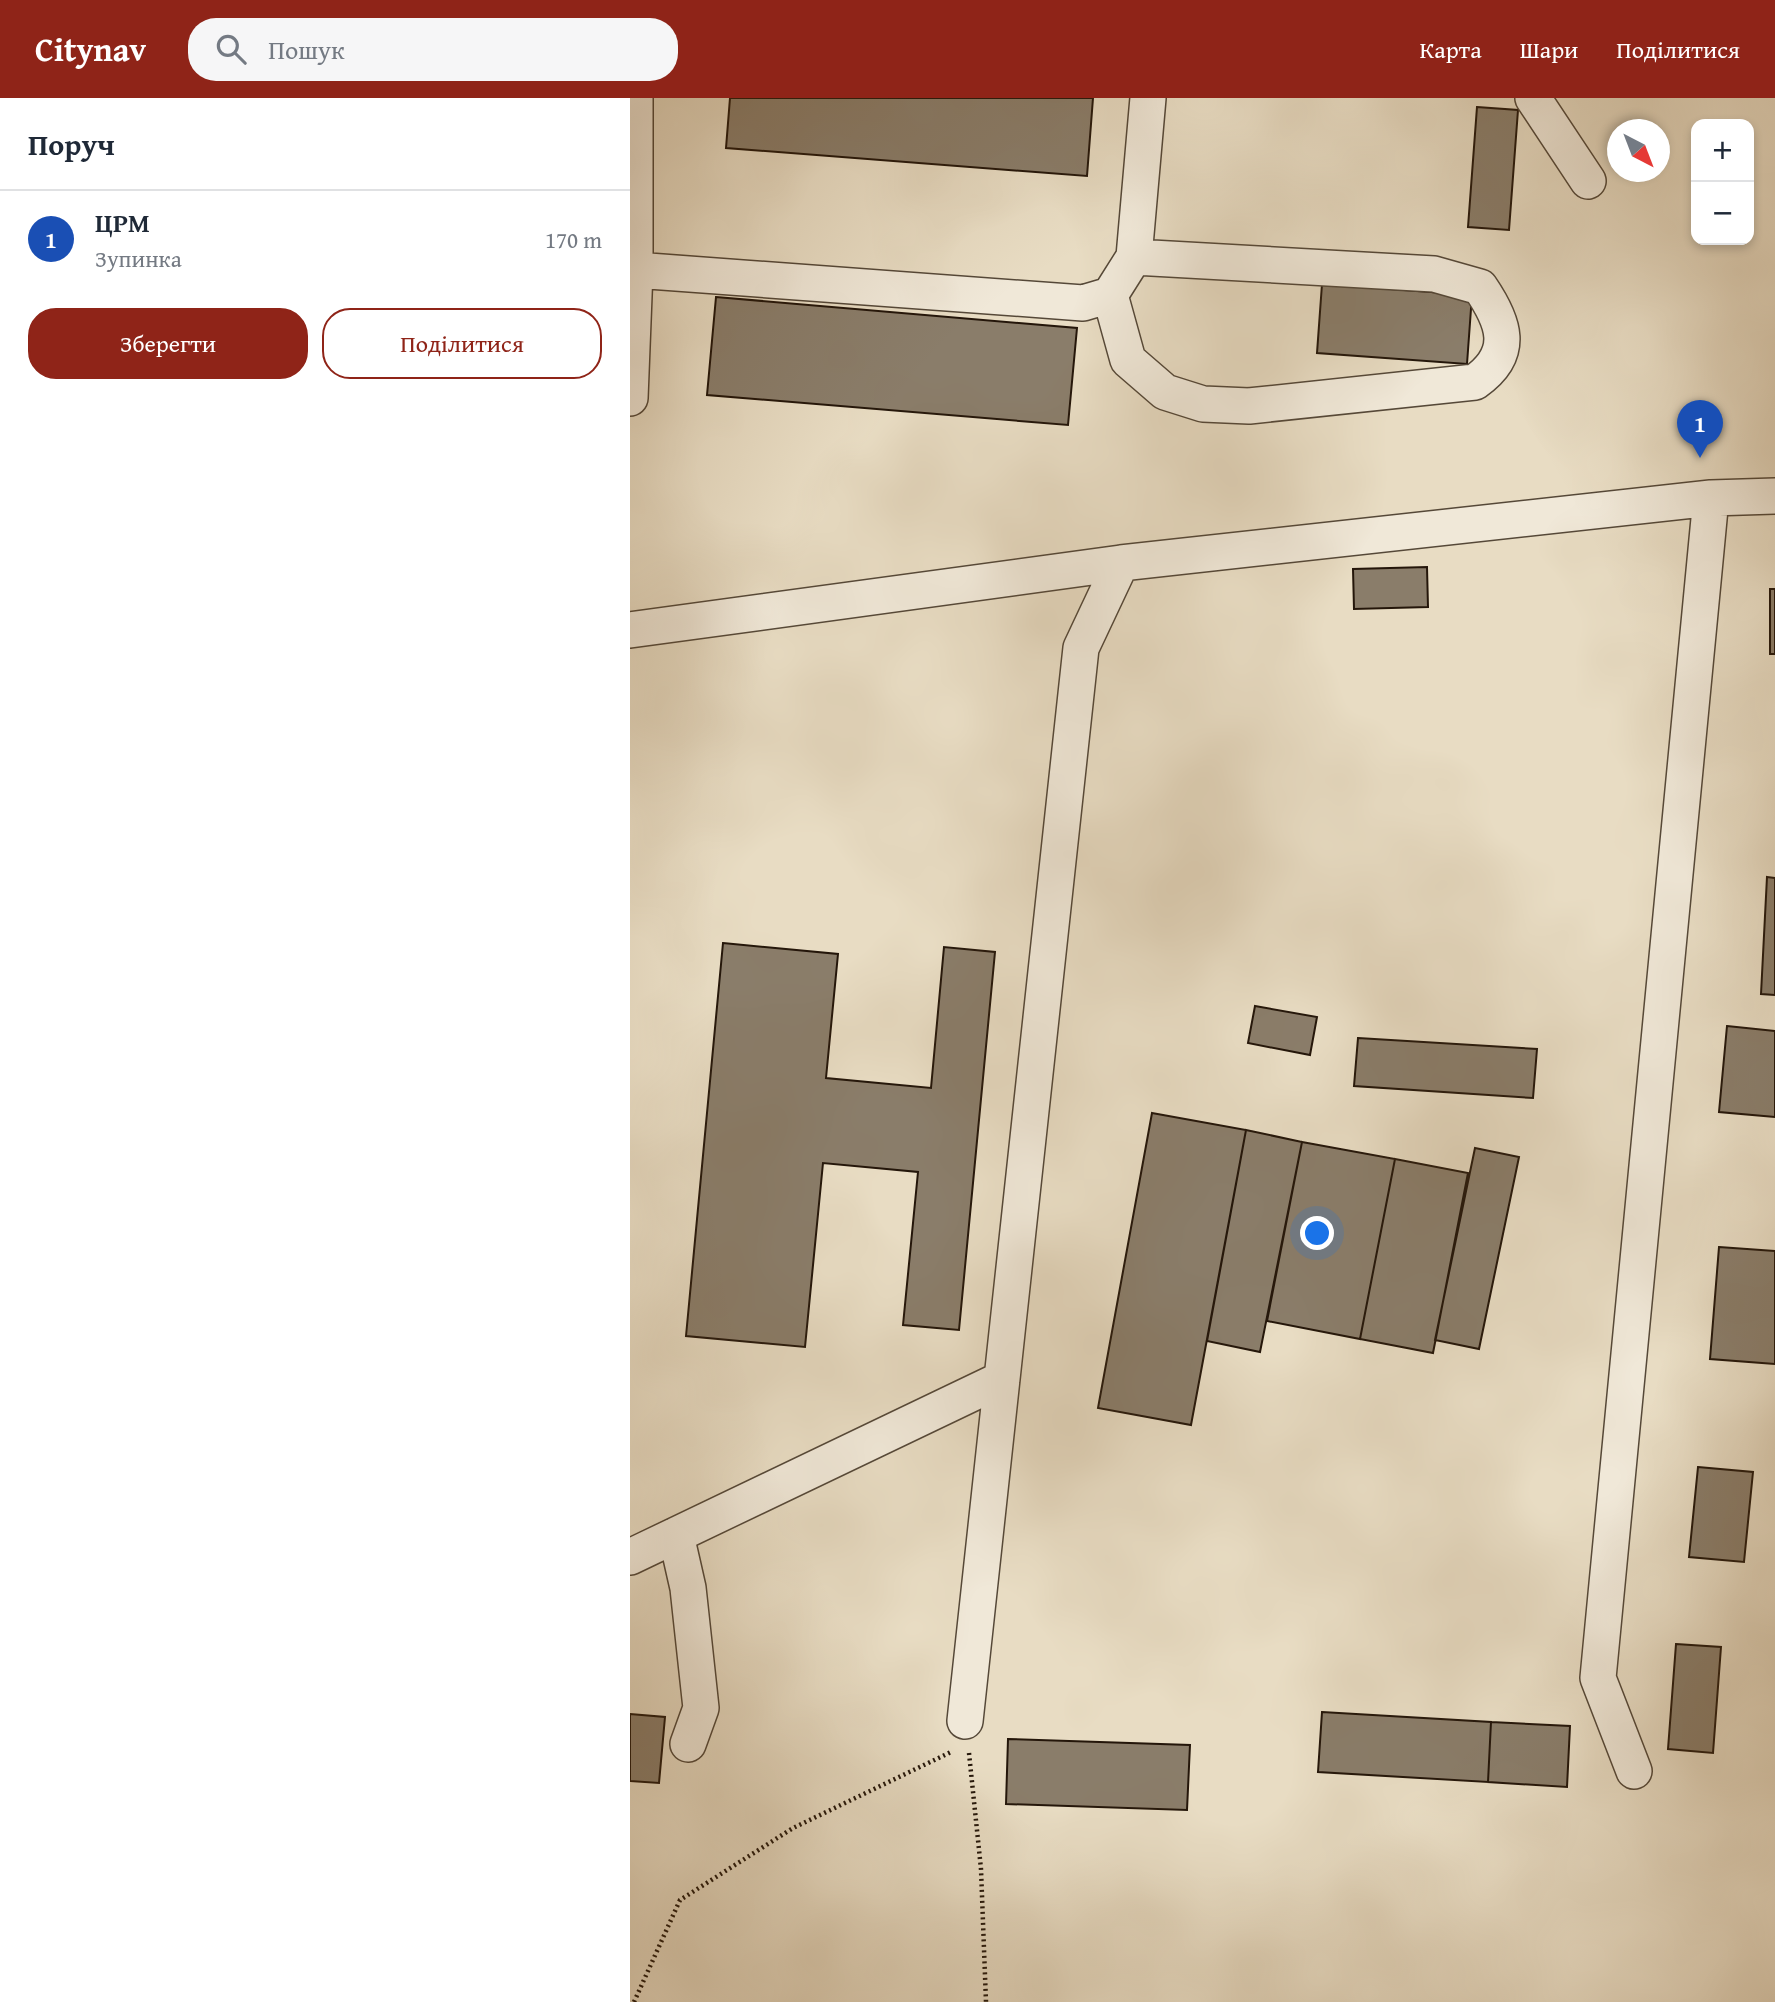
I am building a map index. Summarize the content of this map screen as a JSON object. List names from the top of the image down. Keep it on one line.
{"north":"bottom right","page":{"header":"Citynav","search":"Пошук","nav":["Карта","Шари","Поділитися"],"heading":"Поруч","map_buttons":["+","−"],"list":[{"mark":"1","name":"ЦРМ","note":"Зупинка","value":"170 m"}],"buttons":["Зберегти","Поділитися"],"pins":"1"}}
